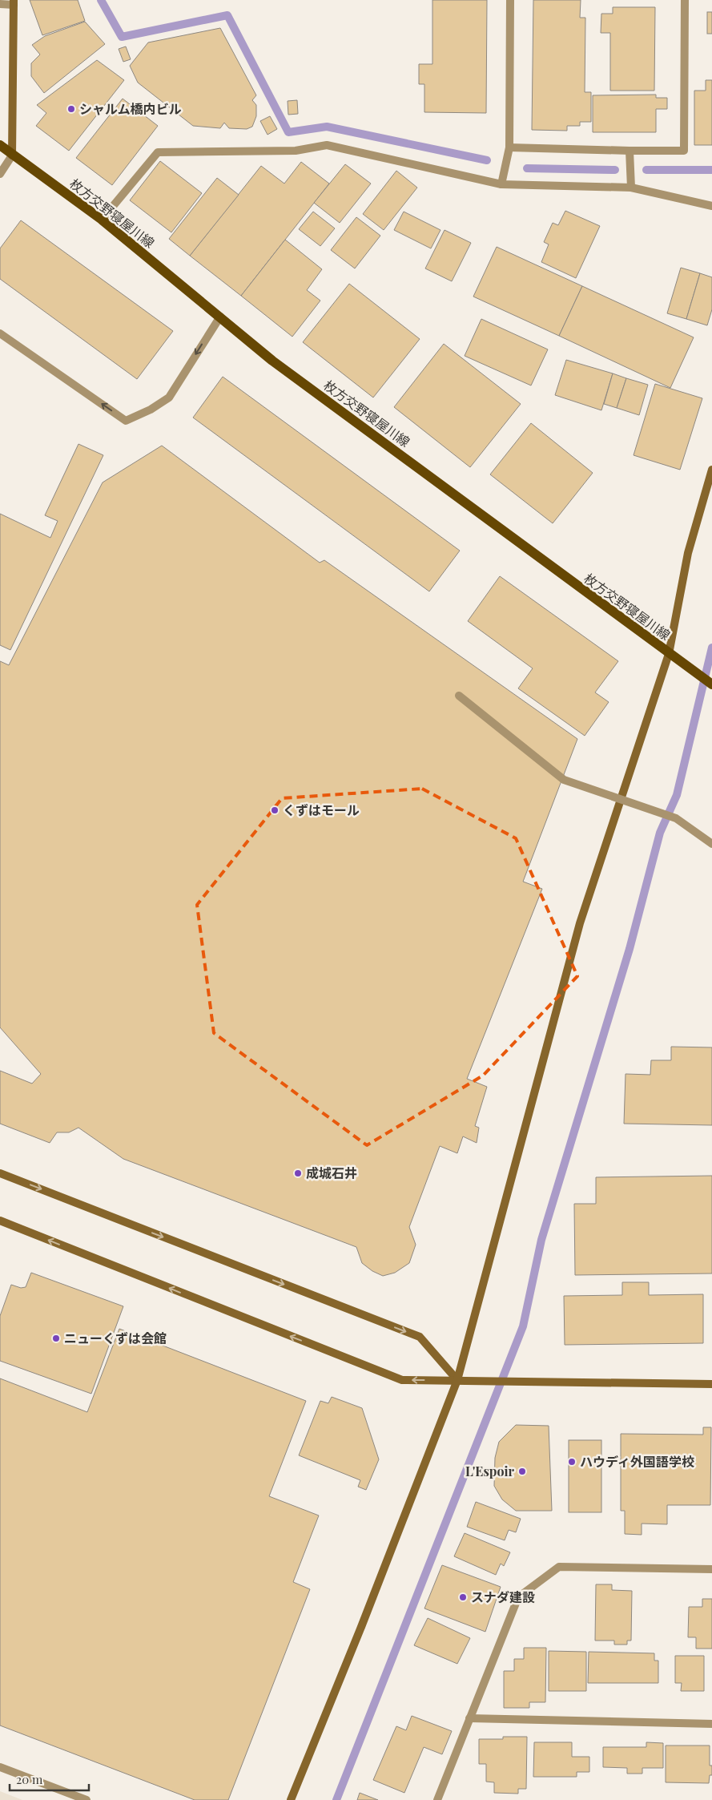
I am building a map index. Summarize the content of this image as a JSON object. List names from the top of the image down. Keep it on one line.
{"streets":{"main road":["枚方交野寝屋川線"]},"places":["シャルム橋内ビル","くずはモール","成城石井","ニューくずは会館","ハウディ外国語学校","L'Espoir","スナダ建設"],"scale_bar":"20 m"}
